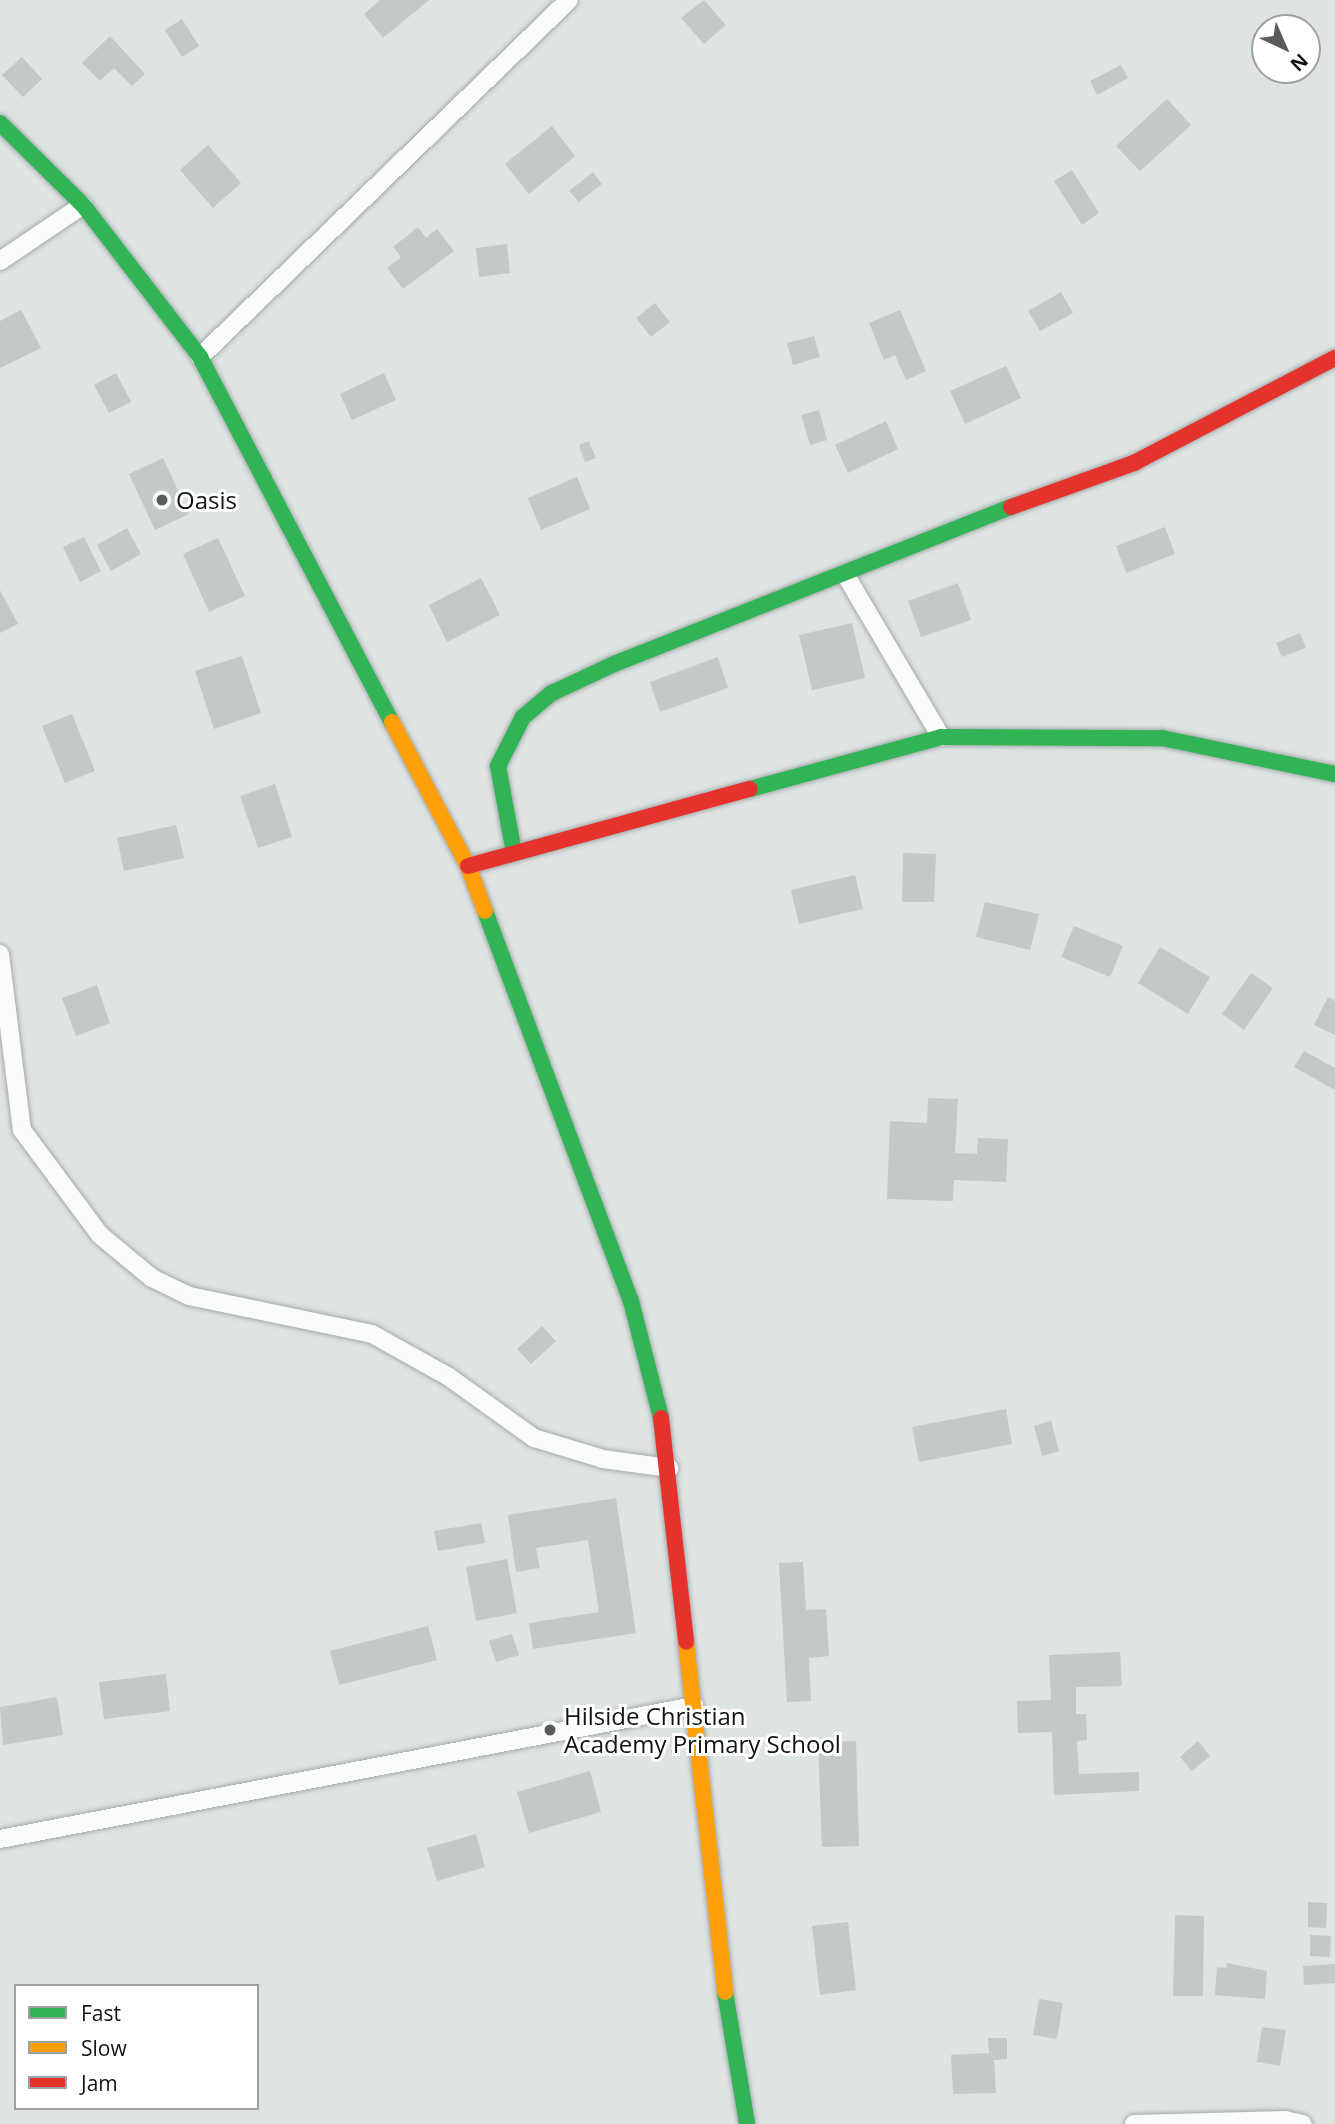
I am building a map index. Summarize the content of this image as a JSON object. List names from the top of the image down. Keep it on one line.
{"places":["Oasis","Hilside Christian Academy Primary School"],"legend":["Fast","Slow","Jam"],"north":"bottom right"}
